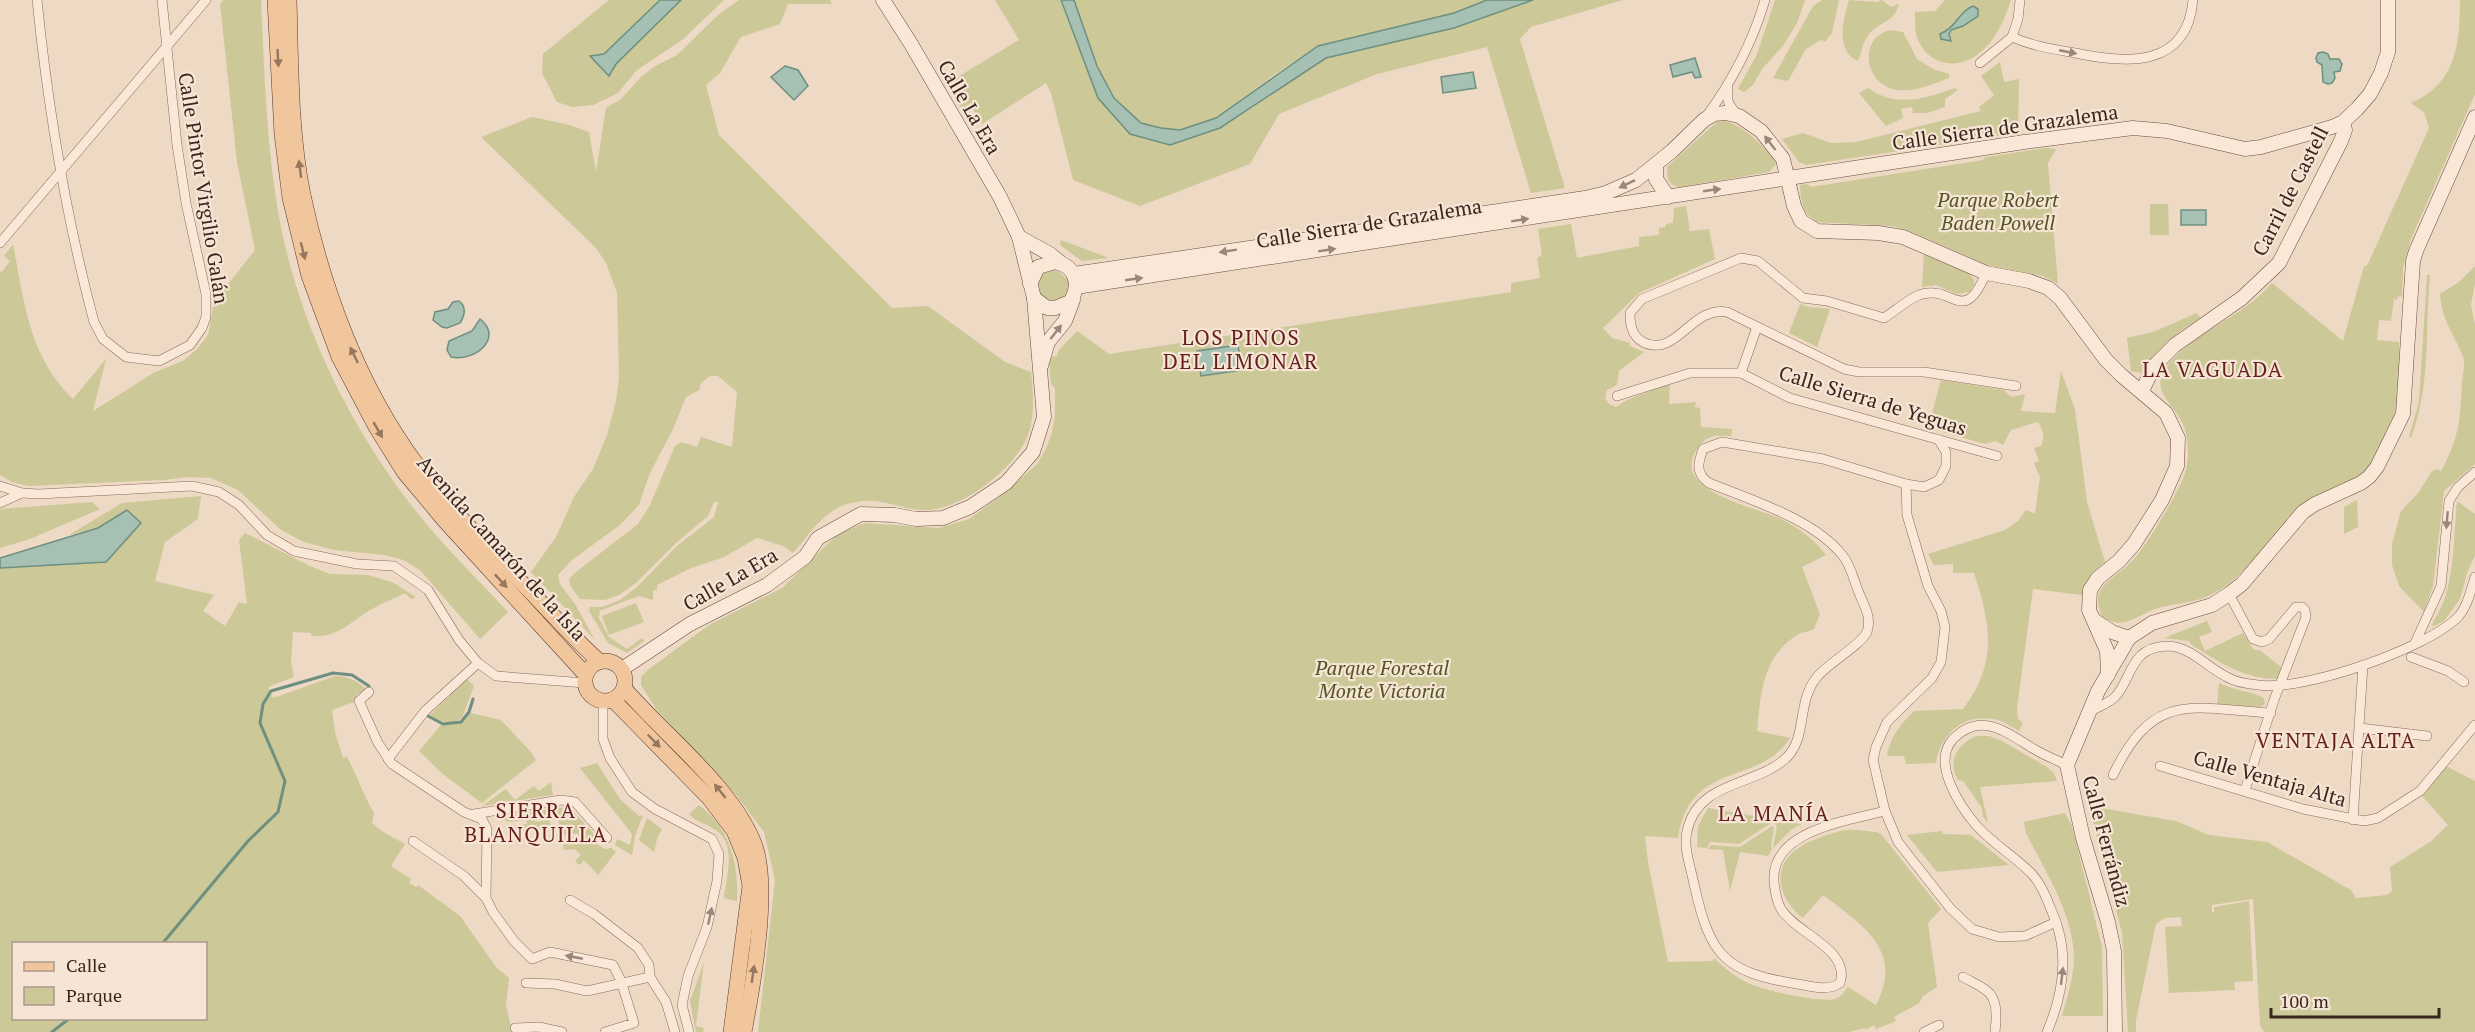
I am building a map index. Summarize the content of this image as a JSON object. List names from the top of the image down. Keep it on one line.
{"streets":{"main road":["Avenida Camarón de la Isla"],"street":["Calle La Era","Calle Sierra de Grazalema","Calle Pintor Virgilio Galán","Carril de Castell","Calle Sierra de Yeguas","Calle Ventaja Alta","Calle Ferrándiz"]},"crossings":[["Calle La Era","Calle Sierra de Grazalema"],["Calle La Era","Avenida Camarón de la Isla"],["Calle Sierra de Grazalema","Carril de Castell"]],"districts":["LOS PINOS DEL LIMONAR","LA VAGUADA","VENTAJA ALTA","SIERRA BLANQUILLA","LA MANÍA"],"parks":["Parque Robert Baden Powell","Parque Forestal Monte Victoria"],"legend":["Calle","Parque"],"scale_bar":"100 m"}
